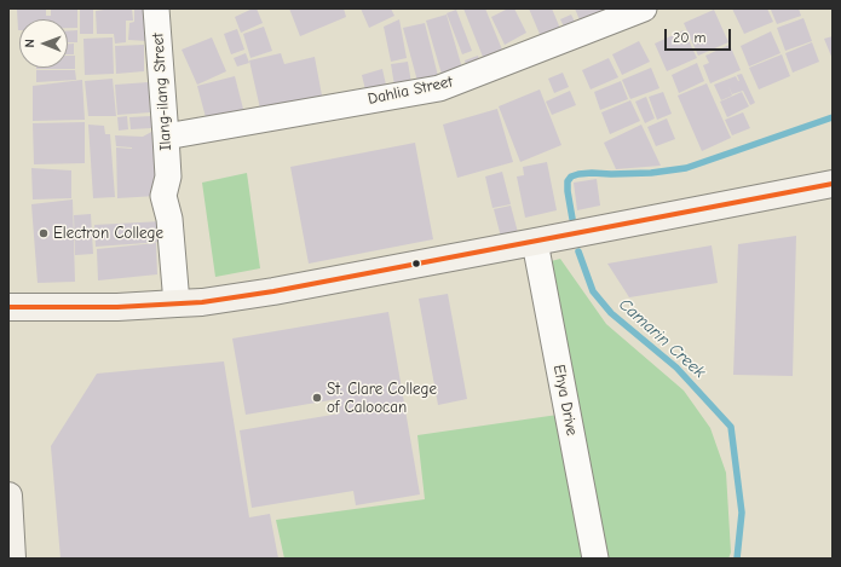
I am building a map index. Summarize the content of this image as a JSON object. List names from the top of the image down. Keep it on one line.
{"streets":{"street":["Dahlia Street","Ilang-ilang Street","Ehya Drive"]},"crossings":[["Dahlia Street","Ilang-ilang Street"]],"water":["Camarin Creek"],"places":["Electron College","St. Clare College of Caloocan"],"scale_bar":"20 m","north":"left"}
